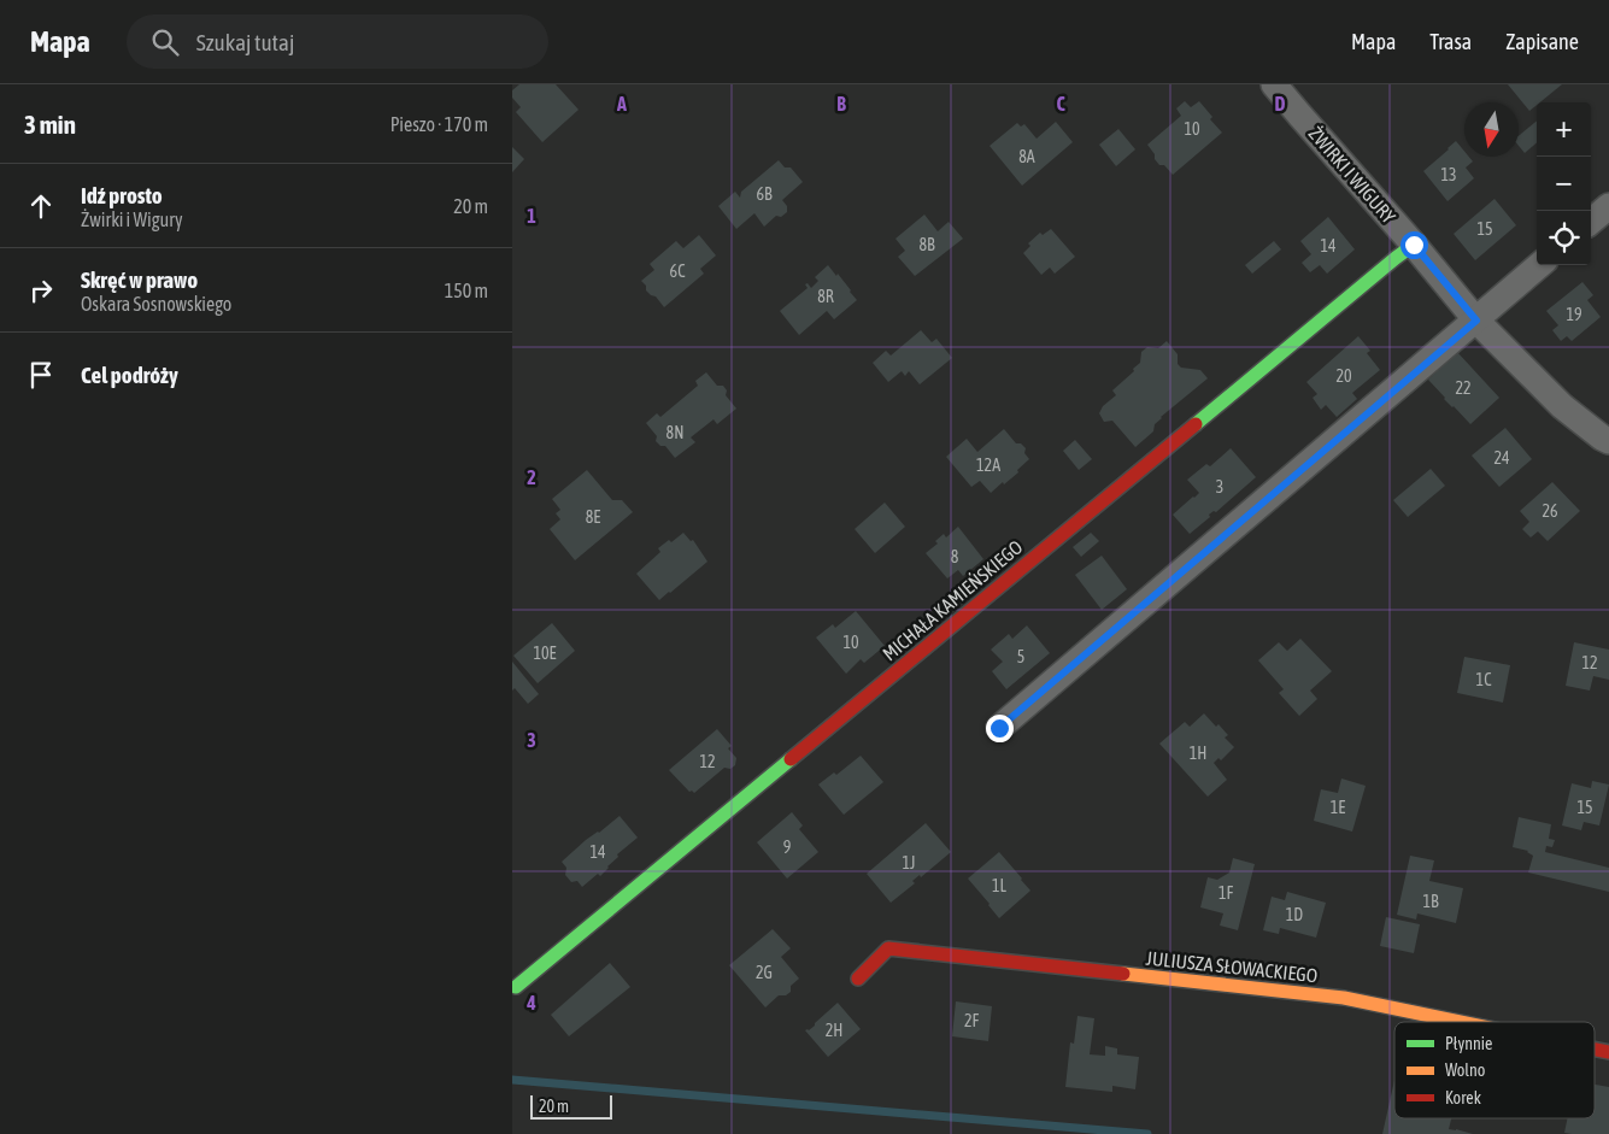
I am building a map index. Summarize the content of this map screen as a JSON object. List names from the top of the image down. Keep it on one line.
{"streets":{"street":["ŻWIRKI I WIGURY","MICHAŁA KAMIEŃSKIEGO","JULIUSZA SŁOWACKIEGO"]},"crossings":[["ŻWIRKI I WIGURY","MICHAŁA KAMIEŃSKIEGO"]],"house_numbers":["10","8A","13","6B","15","8B","14","6C","8R","19","20","22","8N","24","12A","3","26","8E","8","10","10E","5","12","1C","1H","12","1E","15","9","14","1J","1L","1F","1B","1D","2G","2F","2H"],"legend":["Płynnie","Wolno","Korek"],"scale_bar":"20 m","north":"bottom","page":{"header":"Mapa","search":"Szukaj tutaj","nav":["Mapa","Trasa","Zapisane"],"heading":["3 min","Pieszo · 170 m"],"map_buttons":["+","−"],"list":[["Idź prosto","Żwirki i Wigury","20 m"],["Skręć w prawo","Oskara Sosnowskiego","150 m"],"Cel podróży"],"scale":"20 m"},"grid":{"columns":["A","B","C","D"],"rows":["1","2","3","4"]}}
